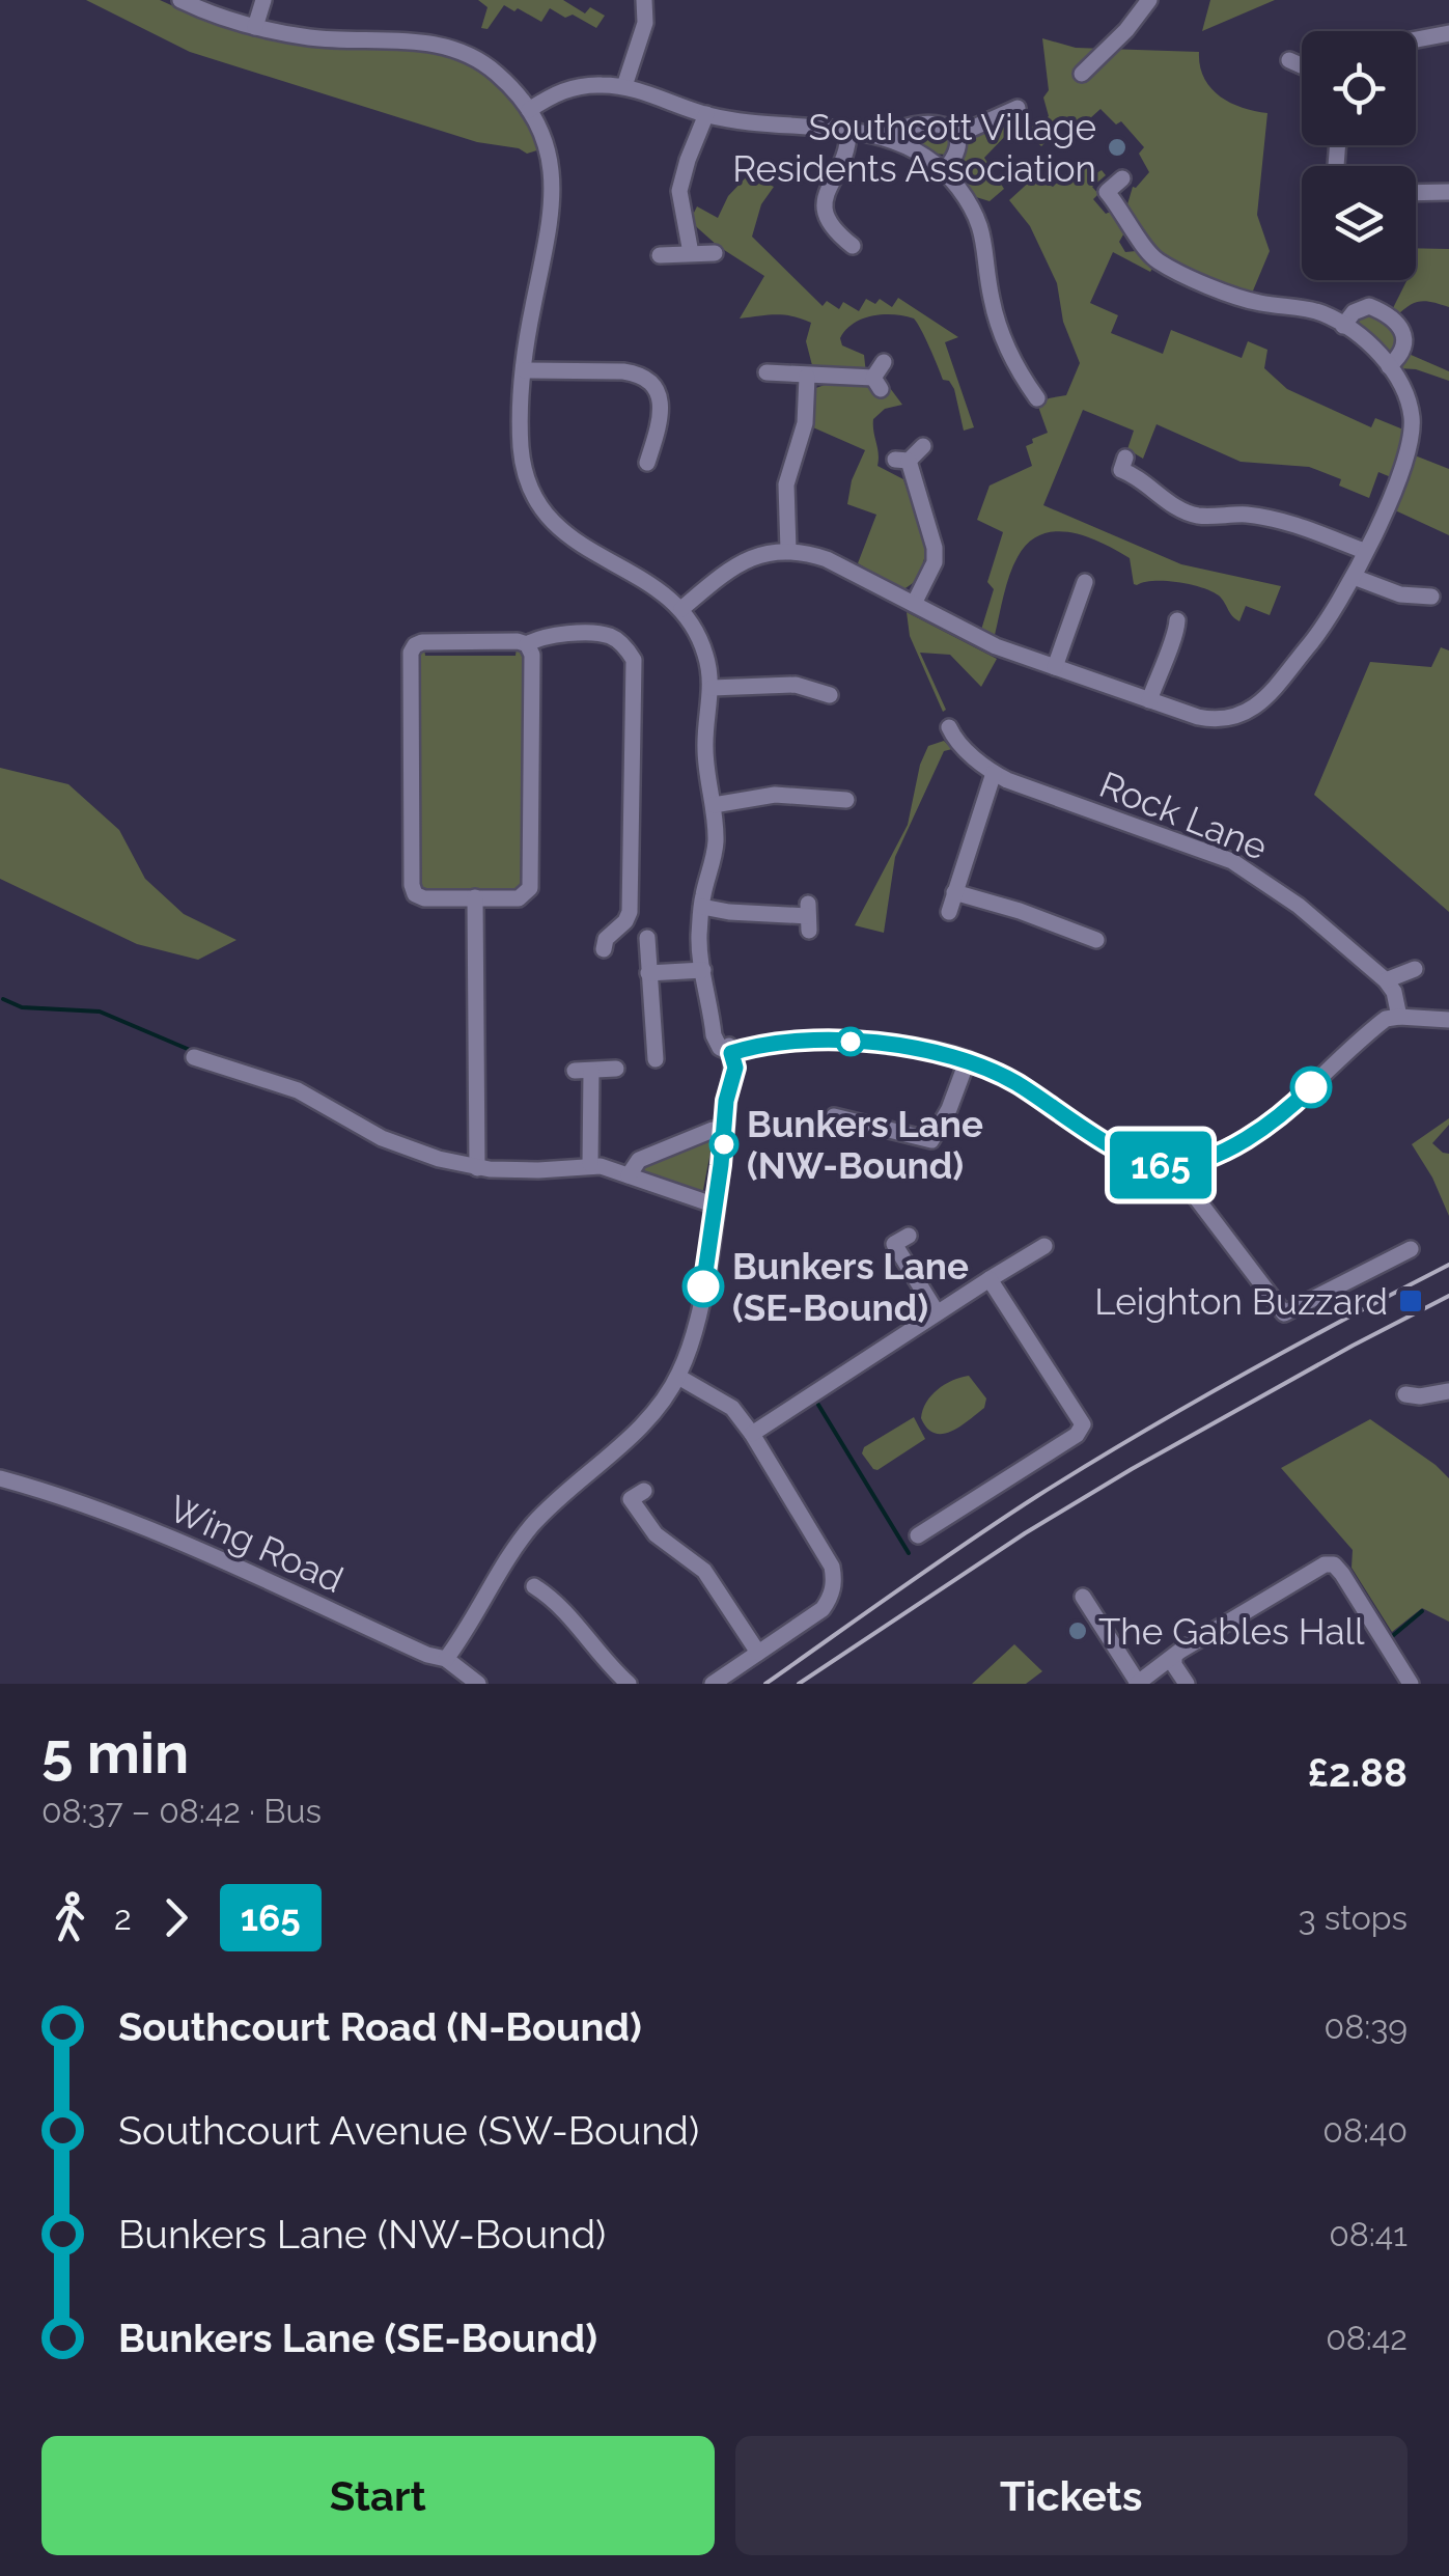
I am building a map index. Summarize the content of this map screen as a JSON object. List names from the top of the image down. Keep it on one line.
{"streets":{"street":["Rock Lane","Wing Road"]},"places":{"other":["Southcott Village Residents Association","Bunkers Lane (NW-Bound)","Bunkers Lane (SE-Bound)","The Gables Hall"],"transit":["Leighton Buzzard"]},"lines":["bus line 165"],"page":{"on_map":"165","heading":["5 min","08:37 – 08:42 · Bus","£2.88"],"legs":["2","165","3 stops"],"list":[{"name":"Southcourt Road (N-Bound)","value":"08:39"},{"name":"Southcourt Avenue (SW-Bound)","value":"08:40"},{"name":"Bunkers Lane (NW-Bound)","value":"08:41"},{"name":"Bunkers Lane (SE-Bound)","value":"08:42"}],"buttons":["Start","Tickets"]}}
